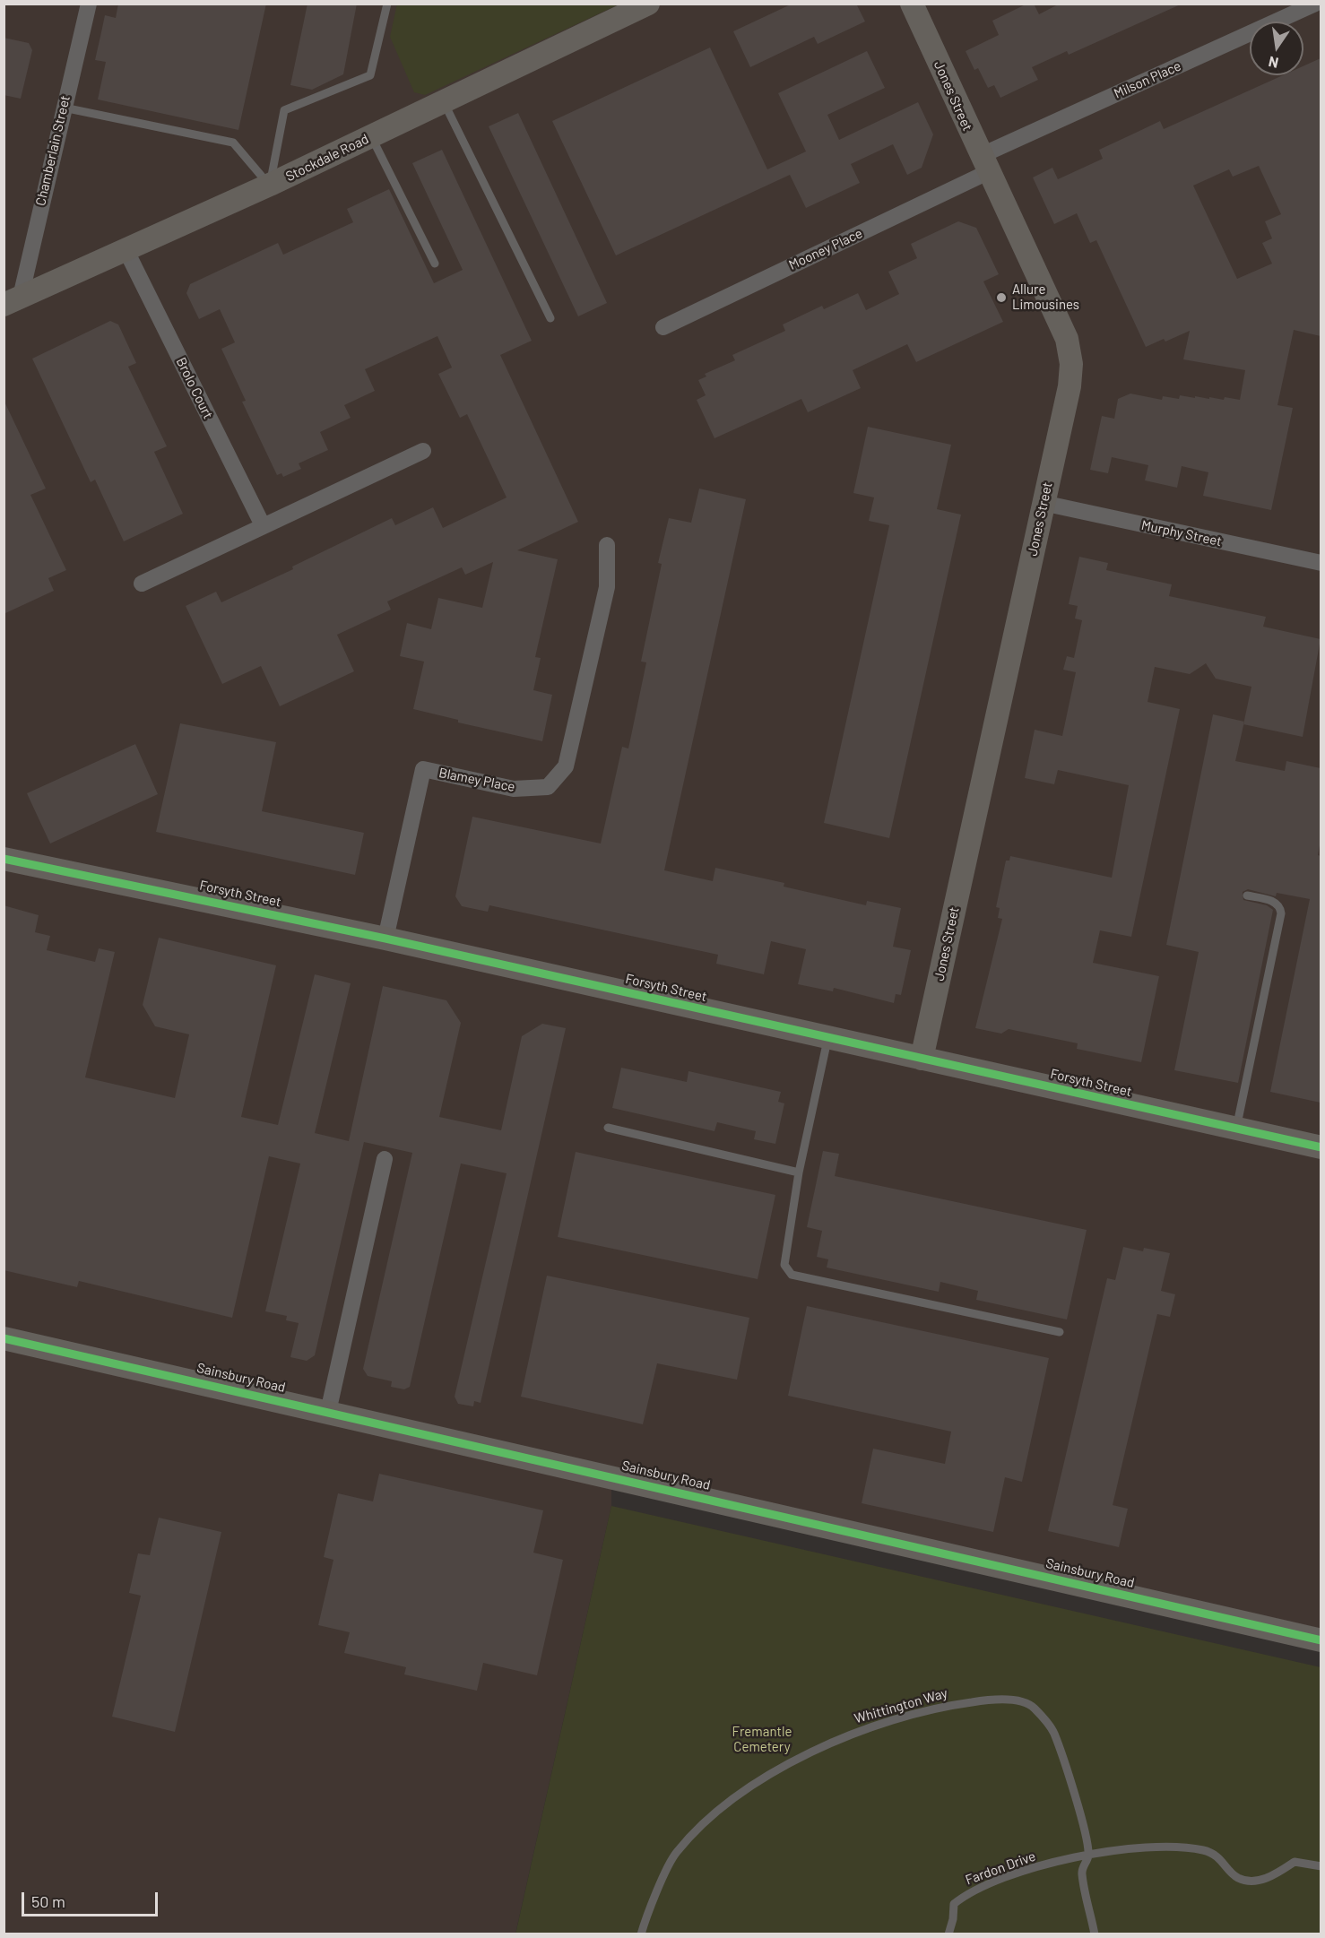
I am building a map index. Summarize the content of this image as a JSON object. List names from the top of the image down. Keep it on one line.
{"streets":{"street":["Milson Place","Jones Street","Chamberlain Street","Stockdale Road","Mooney Place","Brolo Court","Murphy Street","Blamey Place","Forsyth Street","Sainsbury Road"],"lane":["Whittington Way","Fardon Drive"]},"crossings":[["Milson Place","Jones Street"],["Milson Place","Mooney Place"],["Jones Street","Mooney Place"],["Jones Street","Murphy Street"],["Jones Street","Forsyth Street"],["Chamberlain Street","Stockdale Road"],["Stockdale Road","Brolo Court"],["Blamey Place","Forsyth Street"],["Whittington Way","Fardon Drive"]],"parks":["Fremantle Cemetery"],"places":["Allure Limousines"],"scale_bar":"50 m","north":"bottom"}
